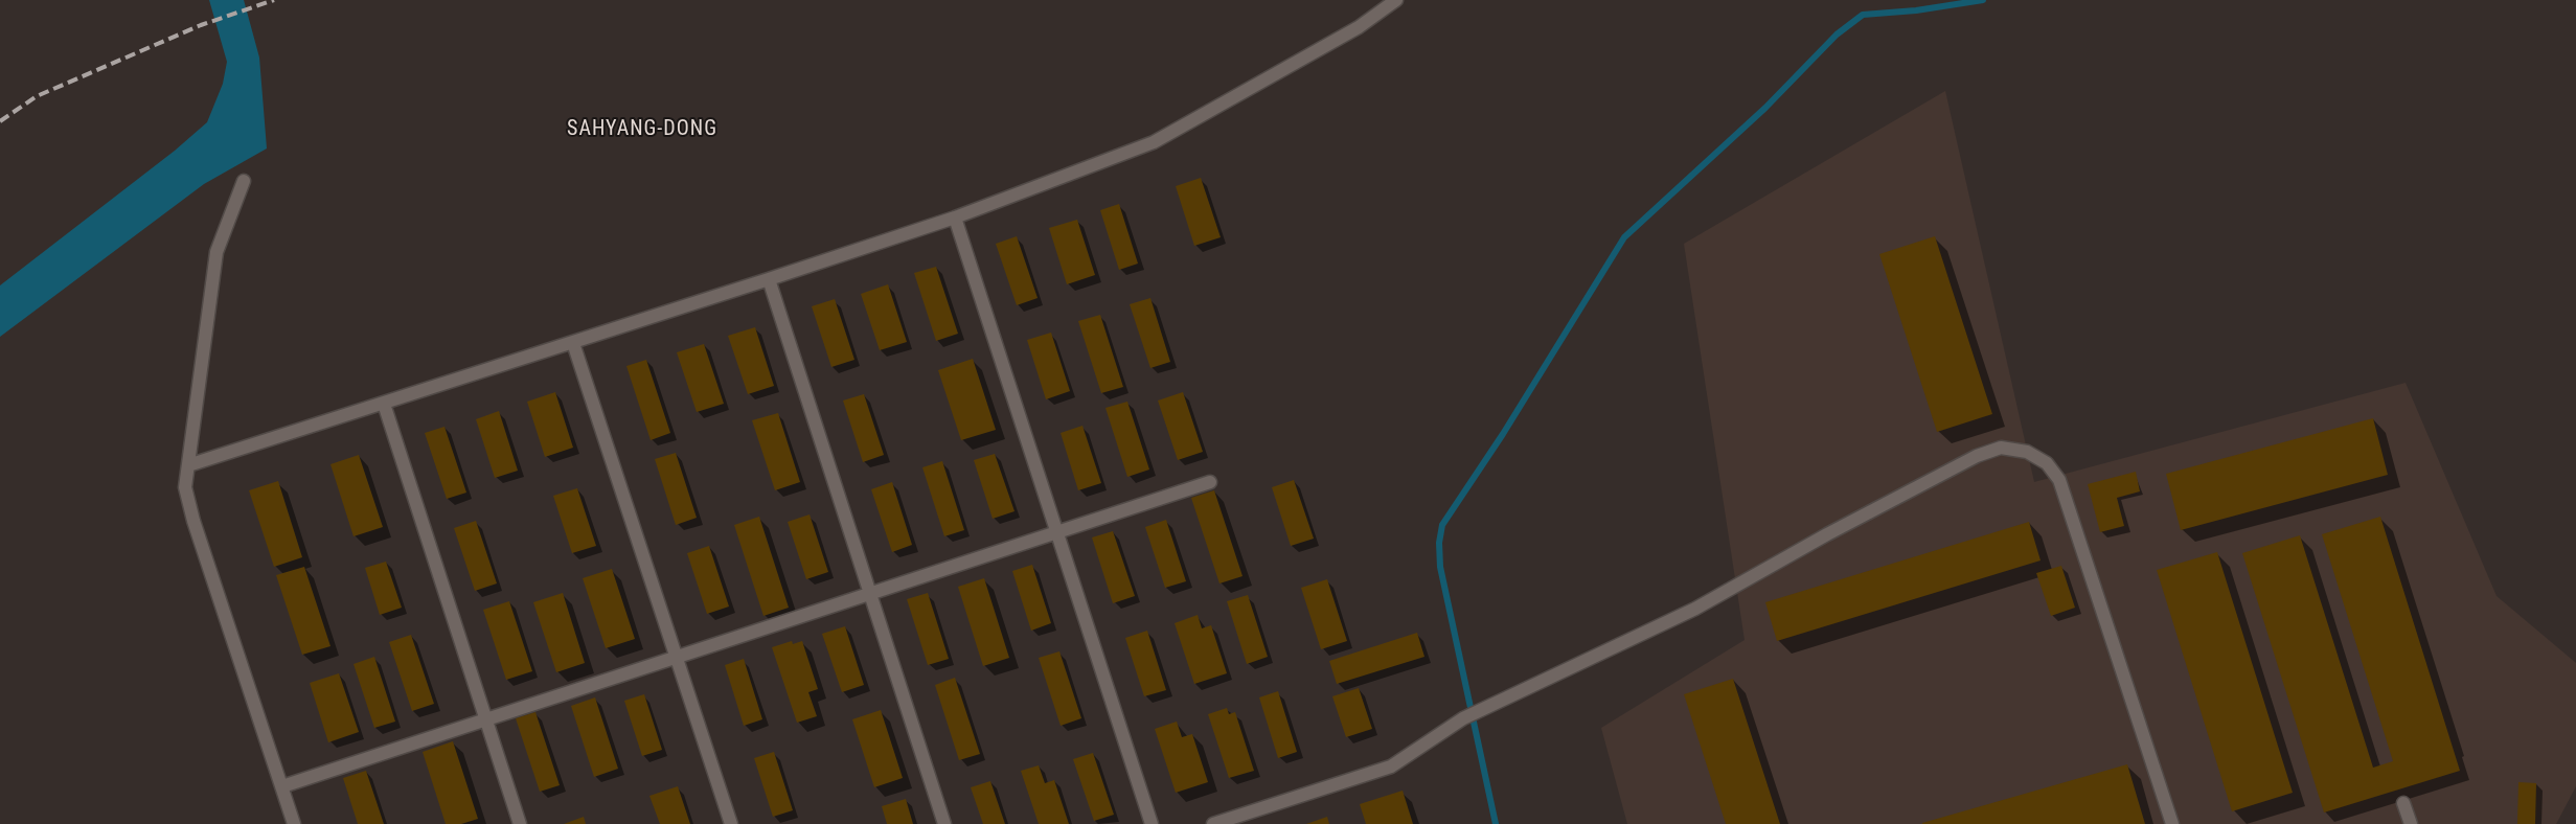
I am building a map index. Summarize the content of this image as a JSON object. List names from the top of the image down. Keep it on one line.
{"districts":["SAHYANG-DONG"]}
